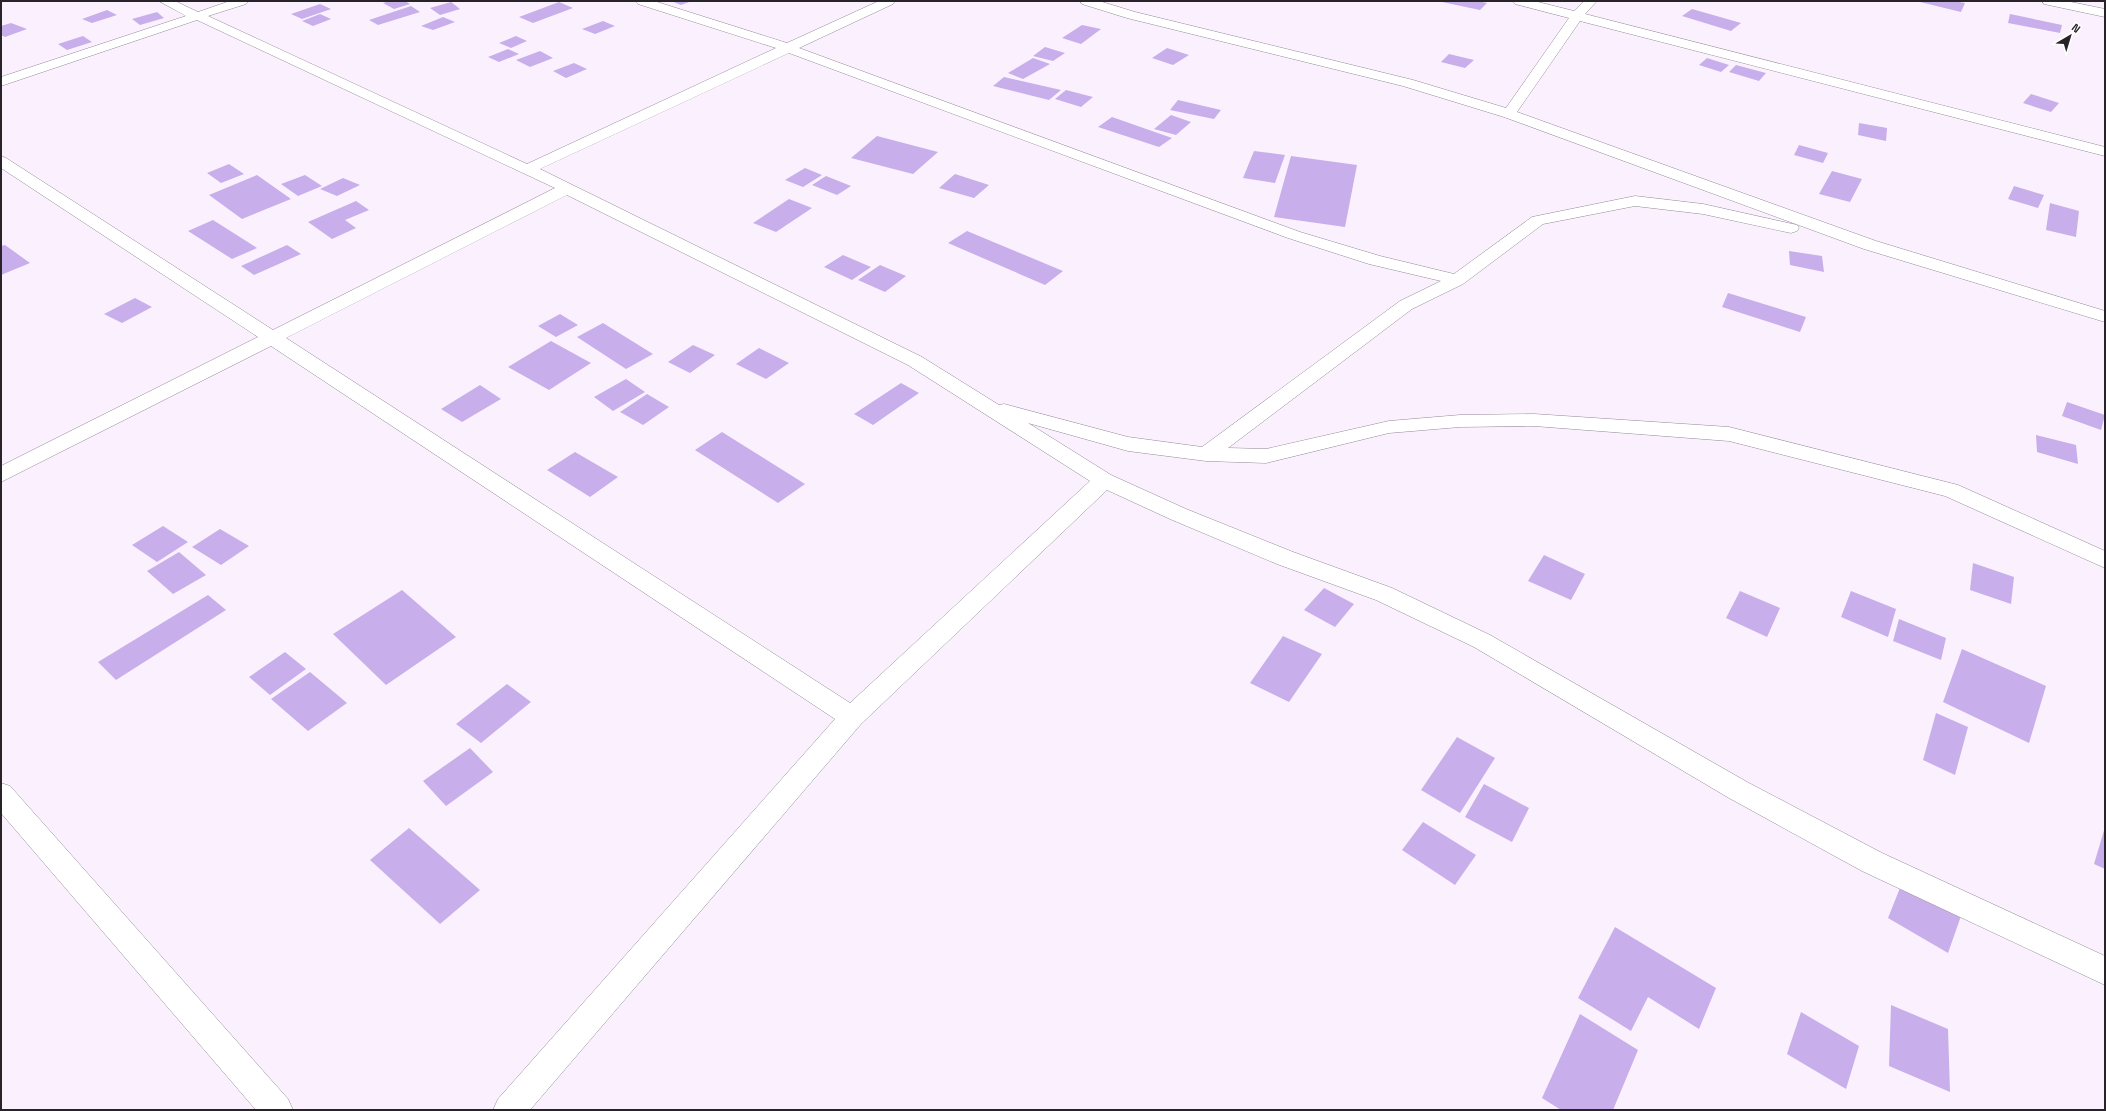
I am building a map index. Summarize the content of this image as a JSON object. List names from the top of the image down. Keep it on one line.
{"north":"top right"}
